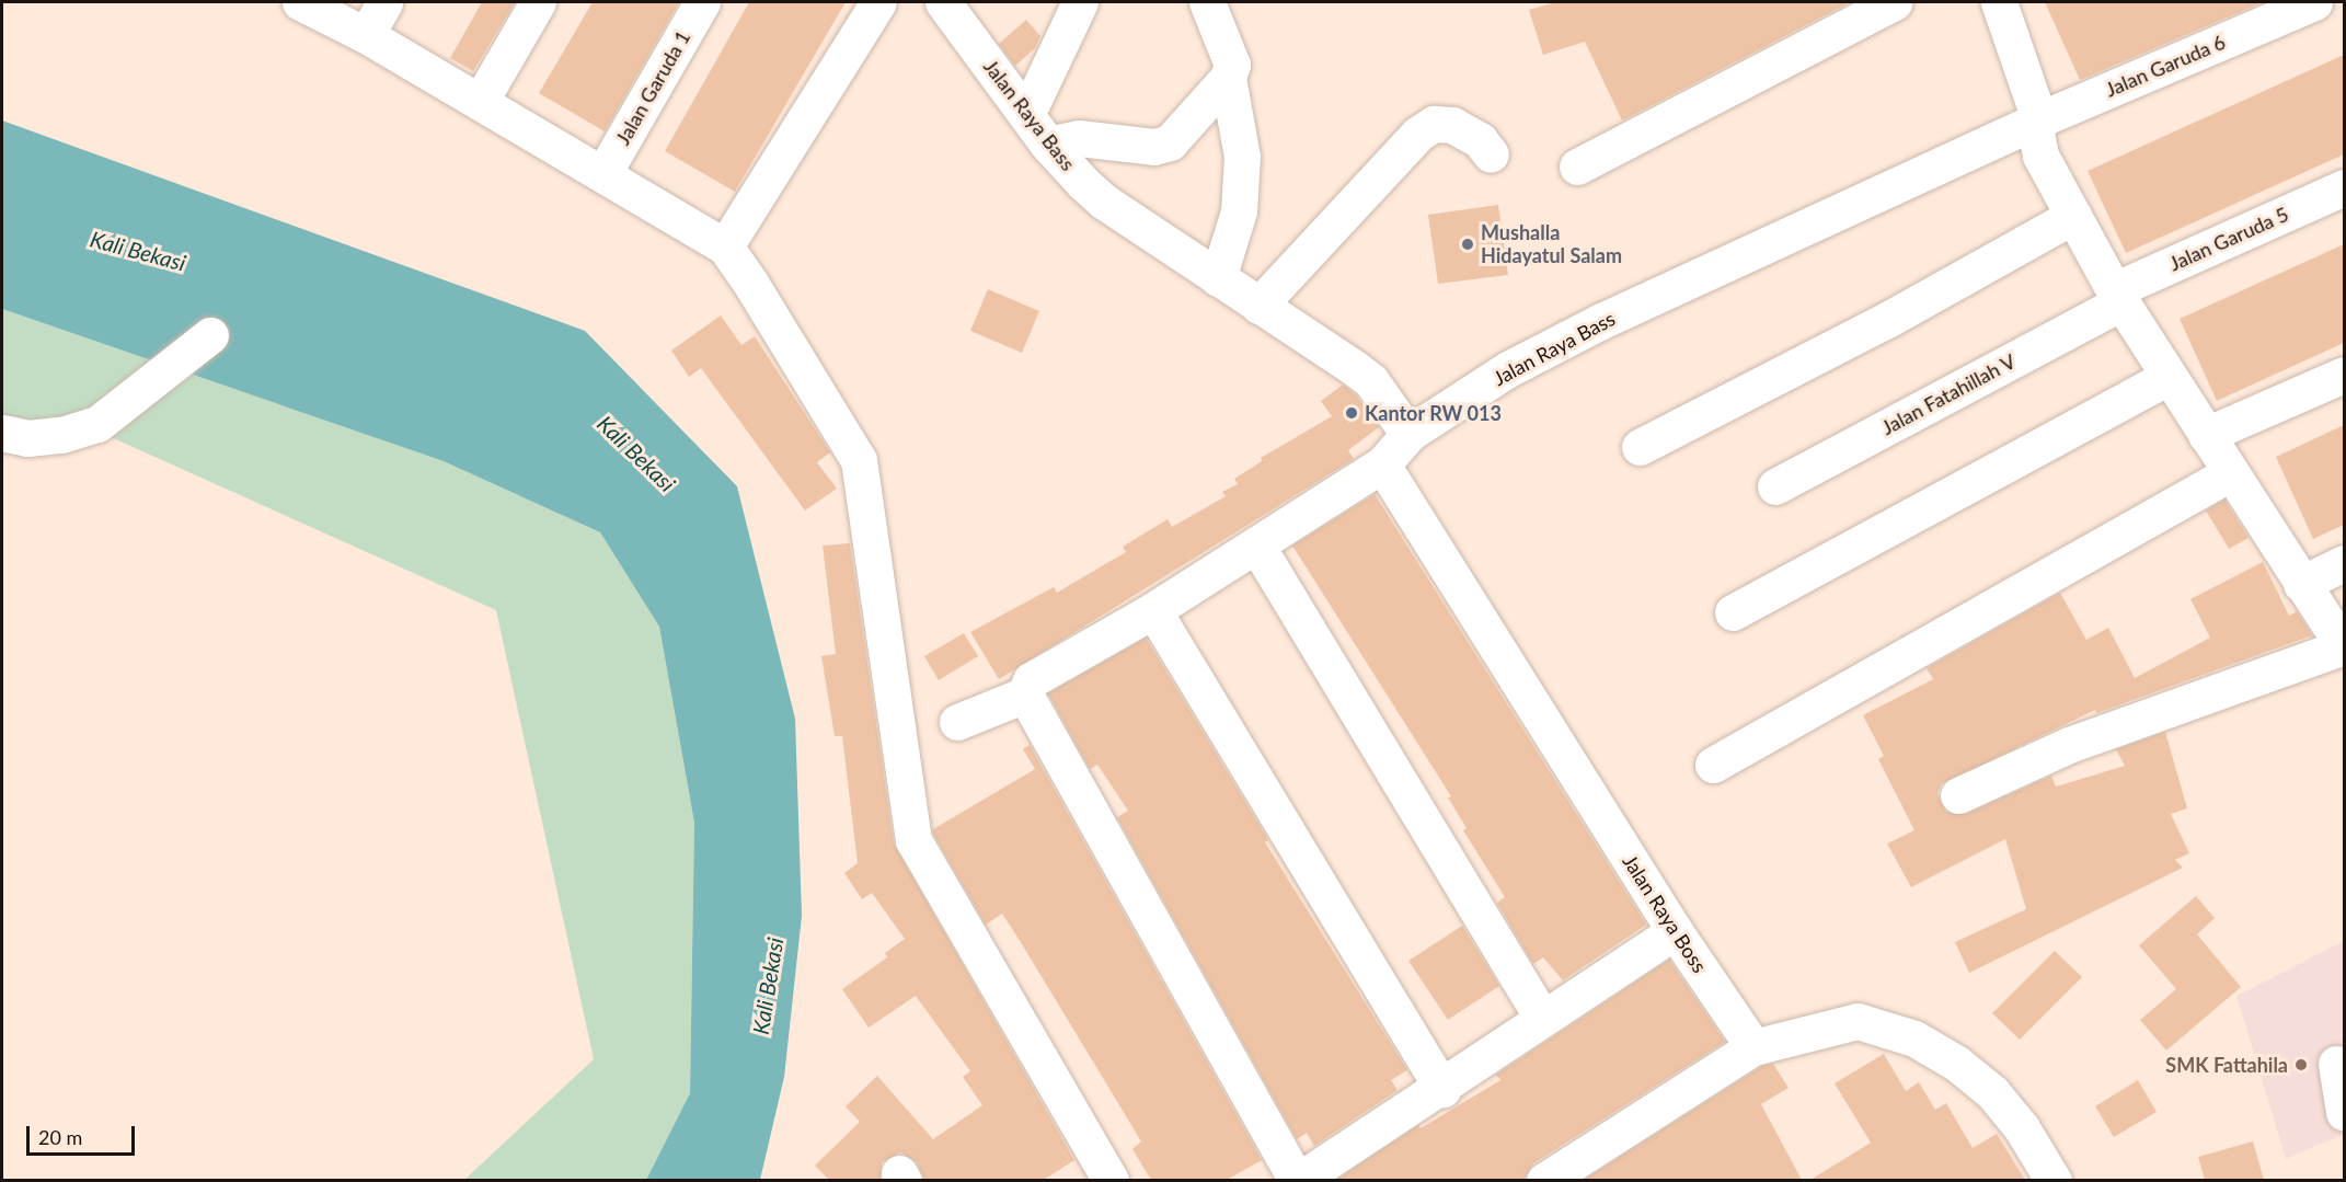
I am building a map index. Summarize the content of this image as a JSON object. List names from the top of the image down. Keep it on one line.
{"streets":{"street":["Jalan Garuda 6","Jalan Garuda 1","Jalan Raya Bass","Jalan Garuda 5","Jalan Fatahillah V","Jalan Raya Boss"]},"crossings":[["Jalan Garuda 6","Jalan Raya Bass"],["Jalan Garuda 5","Jalan Fatahillah V"]],"water":["Kali Bekasi"],"places":["Mushalla Hidayatul Salam","Kantor RW 013","SMK Fattahila"],"scale_bar":"20 m"}
